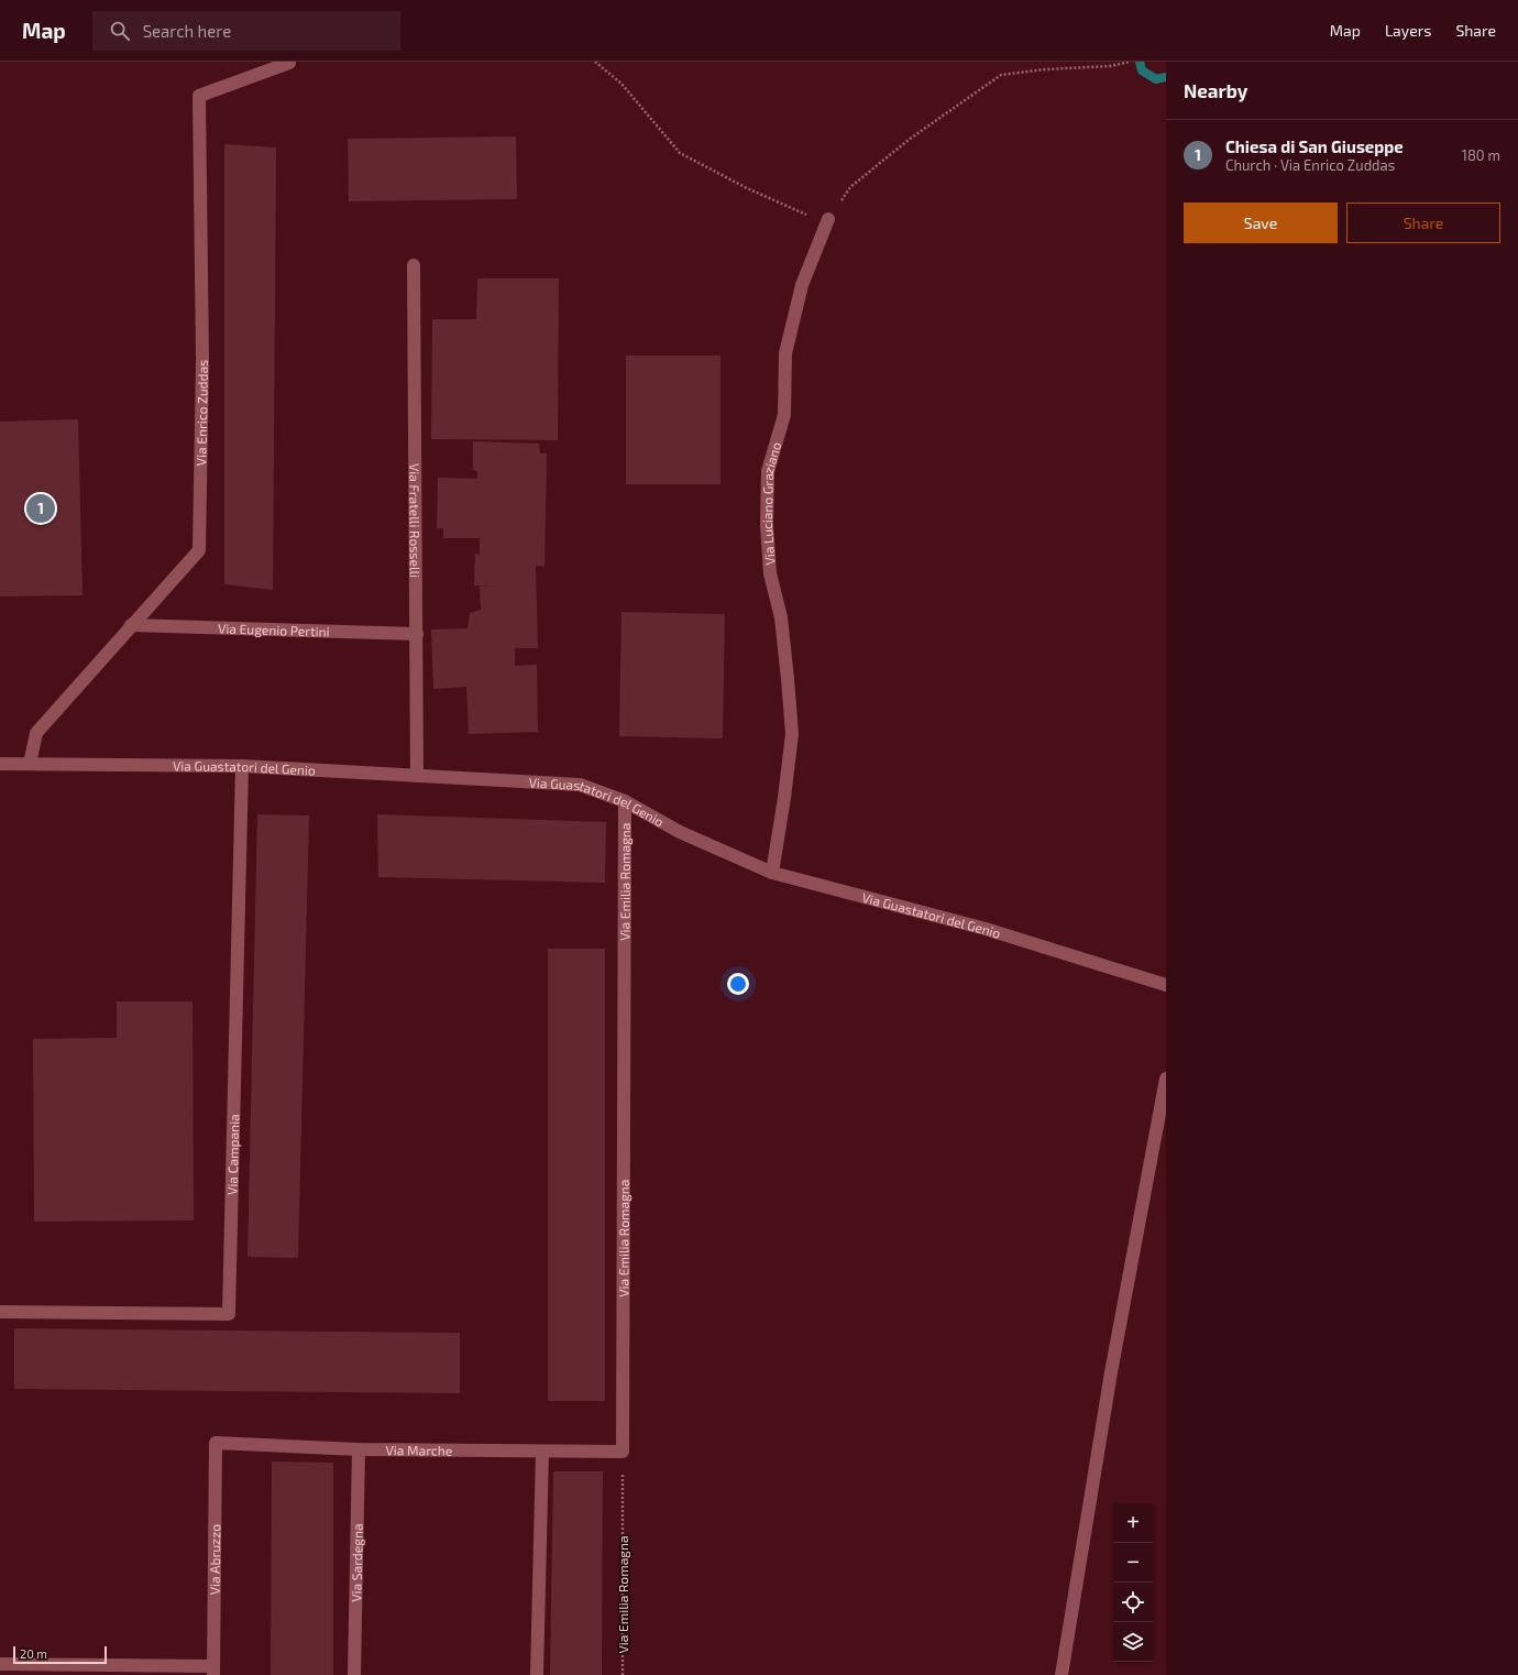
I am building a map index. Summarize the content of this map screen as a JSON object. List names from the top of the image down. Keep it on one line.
{"streets":{"street":["Via Enrico Zuddas","Via Luciano Graziano","Via Fratelli Rosselli","Via Eugenio Pertini","Via Guastatori del Genio","Via Emilia Romagna","Via Campania","Via Marche","Via Abruzzo","Via Sardegna"]},"crossings":[["Via Enrico Zuddas","Via Eugenio Pertini"],["Via Enrico Zuddas","Via Guastatori del Genio"],["Via Luciano Graziano","Via Guastatori del Genio"],["Via Fratelli Rosselli","Via Eugenio Pertini"],["Via Fratelli Rosselli","Via Guastatori del Genio"],["Via Guastatori del Genio","Via Emilia Romagna"],["Via Guastatori del Genio","Via Campania"],["Via Emilia Romagna","Via Marche"],["Via Marche","Via Abruzzo"],["Via Marche","Via Sardegna"]],"scale_bar":"20 m","page":{"header":"Map","search":"Search here","nav":["Map","Layers","Share"],"heading":"Nearby","list":[{"mark":"1","name":"Chiesa di San Giuseppe","note":"Church · Via Enrico Zuddas","value":"180 m"}],"buttons":["Save","Share"],"pins":"1","map_buttons":["+","−"],"scale":"20 m"}}
